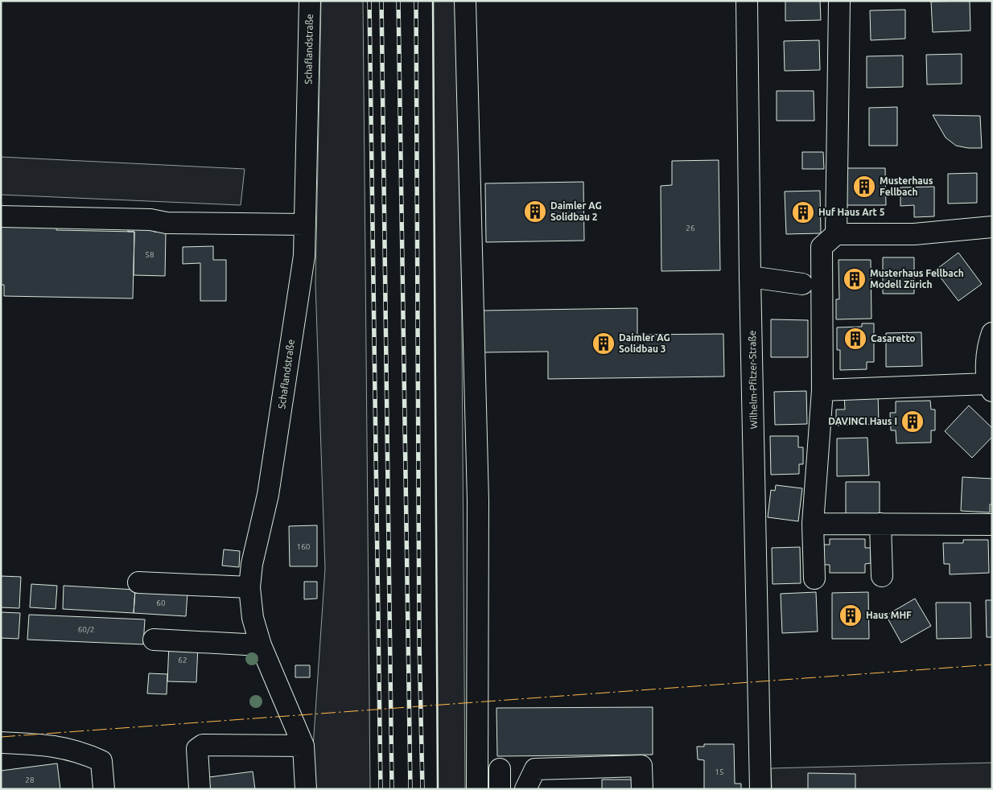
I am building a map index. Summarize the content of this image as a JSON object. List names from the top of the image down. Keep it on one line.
{"streets":{"street":["Schaflandstraße","Wilhelm-Pfitzer-Straße"]},"places":{"building":["Musterhaus Fellbach","Daimler AG Solidbau 2","Huf Haus Art 5","Musterhaus Fellbach Modell Zürich","Casaretto","Daimler AG Solidbau 3","DAVINCI Haus I","Haus MHF"]},"house_numbers":["26","58","160","60","60/2","62","15","28"]}
